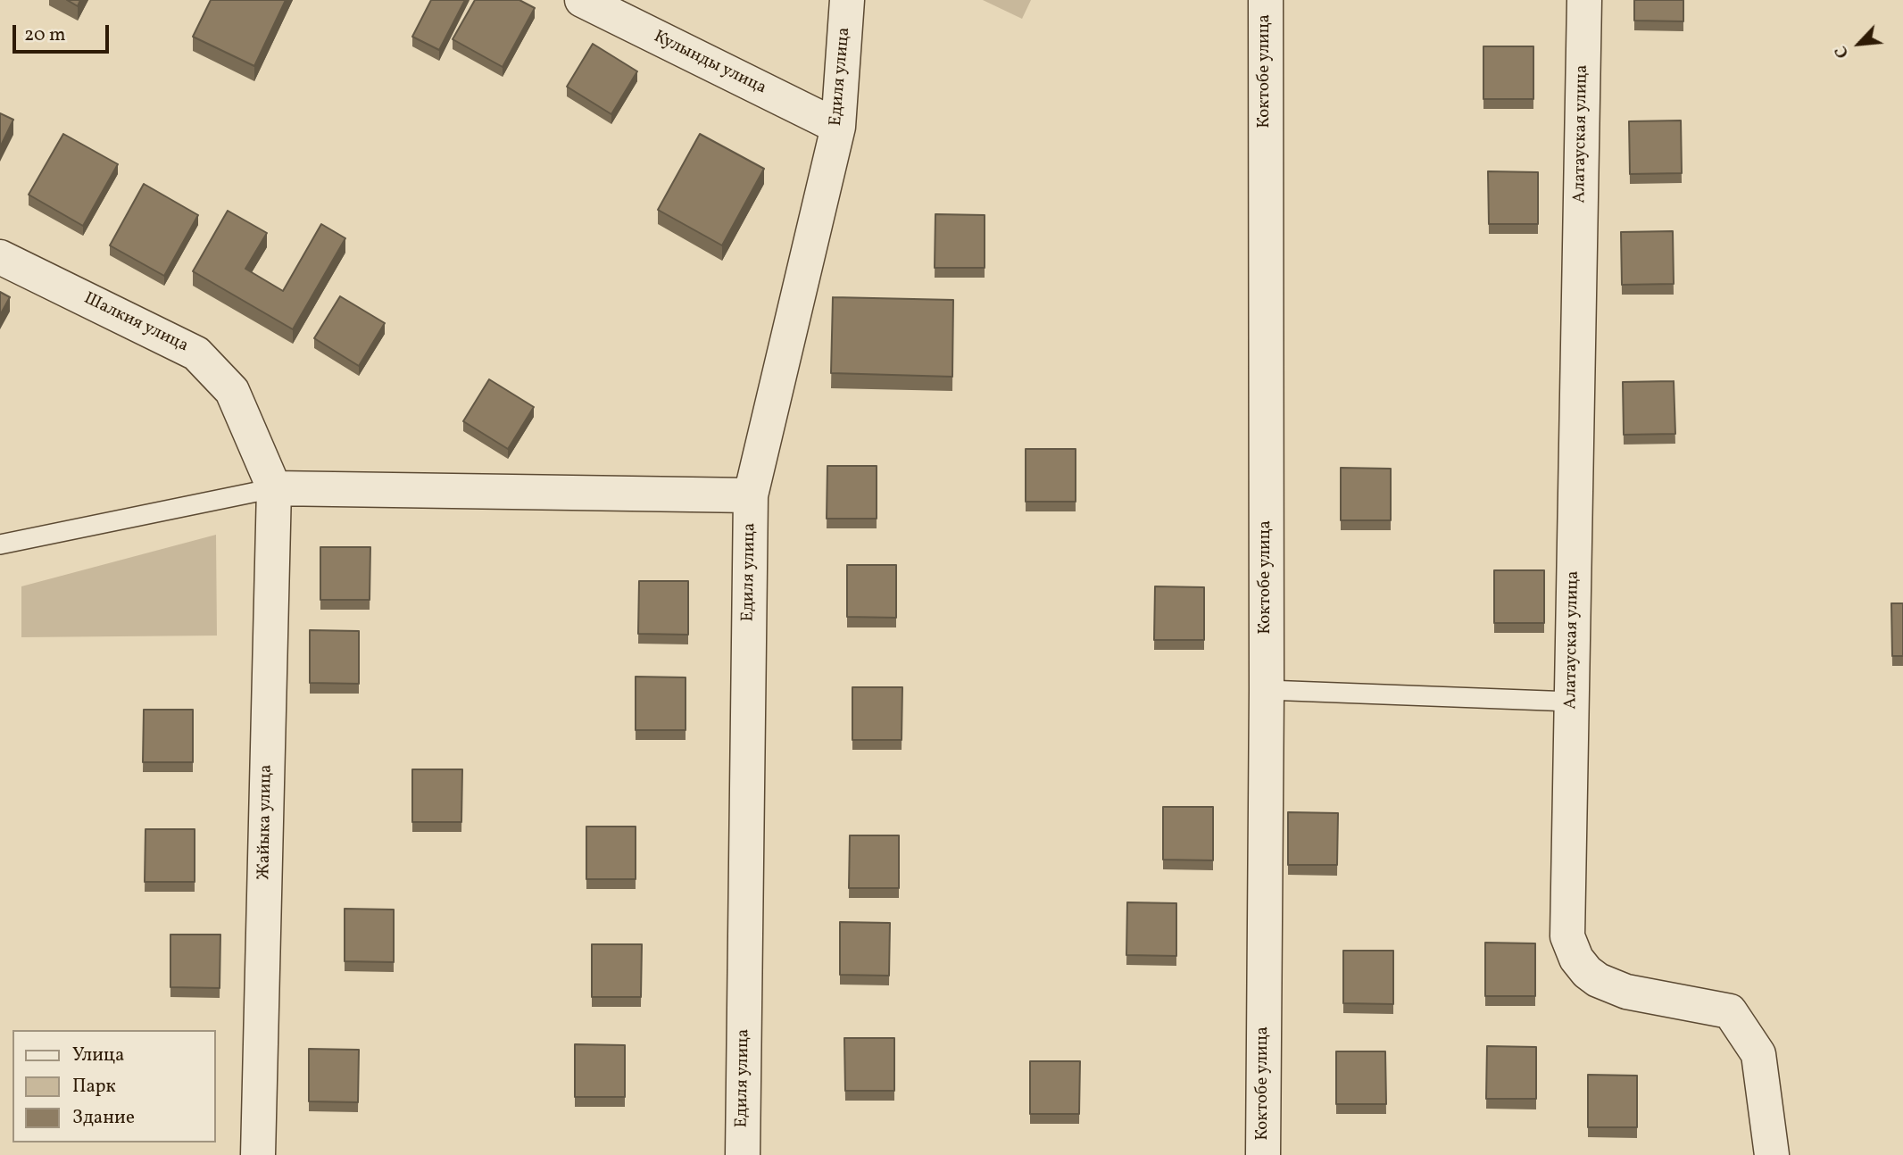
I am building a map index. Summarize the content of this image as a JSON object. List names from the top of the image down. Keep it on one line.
{"streets":{"street":["Кулынды улица","Коктобе улица","Едиля улица","Алатауская улица","Шалкия улица","Жайыка улица"]},"crossings":[["Кулынды улица","Едиля улица"],["Шалкия улица","Жайыка улица"]],"legend":["Улица","Парк","Здание"],"scale_bar":"20 m","north":"bottom left"}
